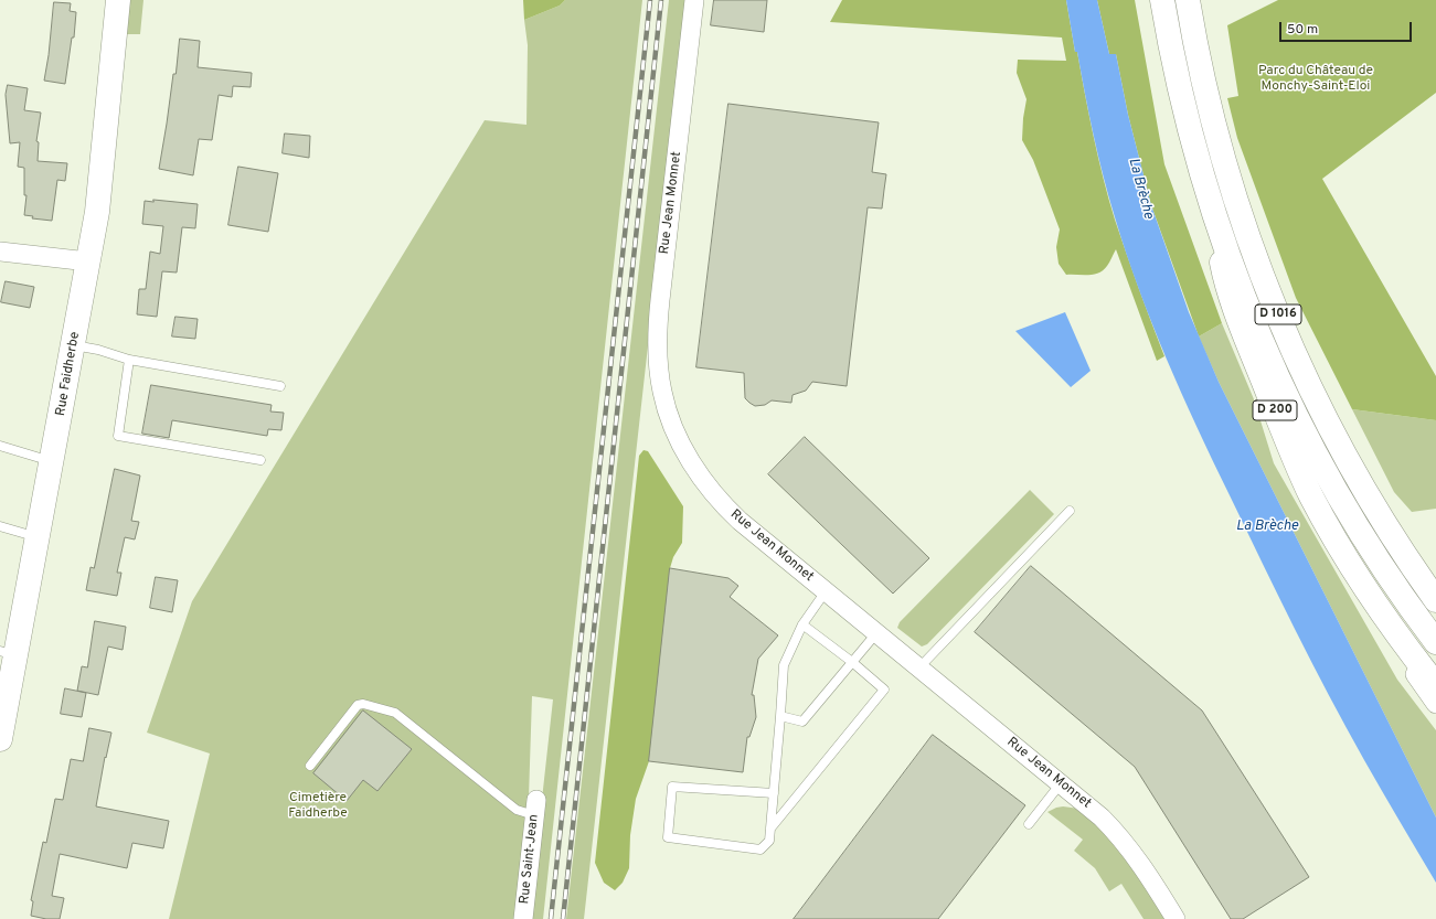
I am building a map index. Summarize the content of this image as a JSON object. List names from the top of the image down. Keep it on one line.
{"streets":{"main road":["D 1016","Rue Faidherbe","D 200"],"street":["Rue Jean Monnet","Rue Saint-Jean"]},"crossings":[["D 1016","D 200"]],"water":["La Brèche"],"parks":["Parc du Château de Monchy-Saint-Eloi","Cimetière Faidherbe"],"scale_bar":"50 m"}
